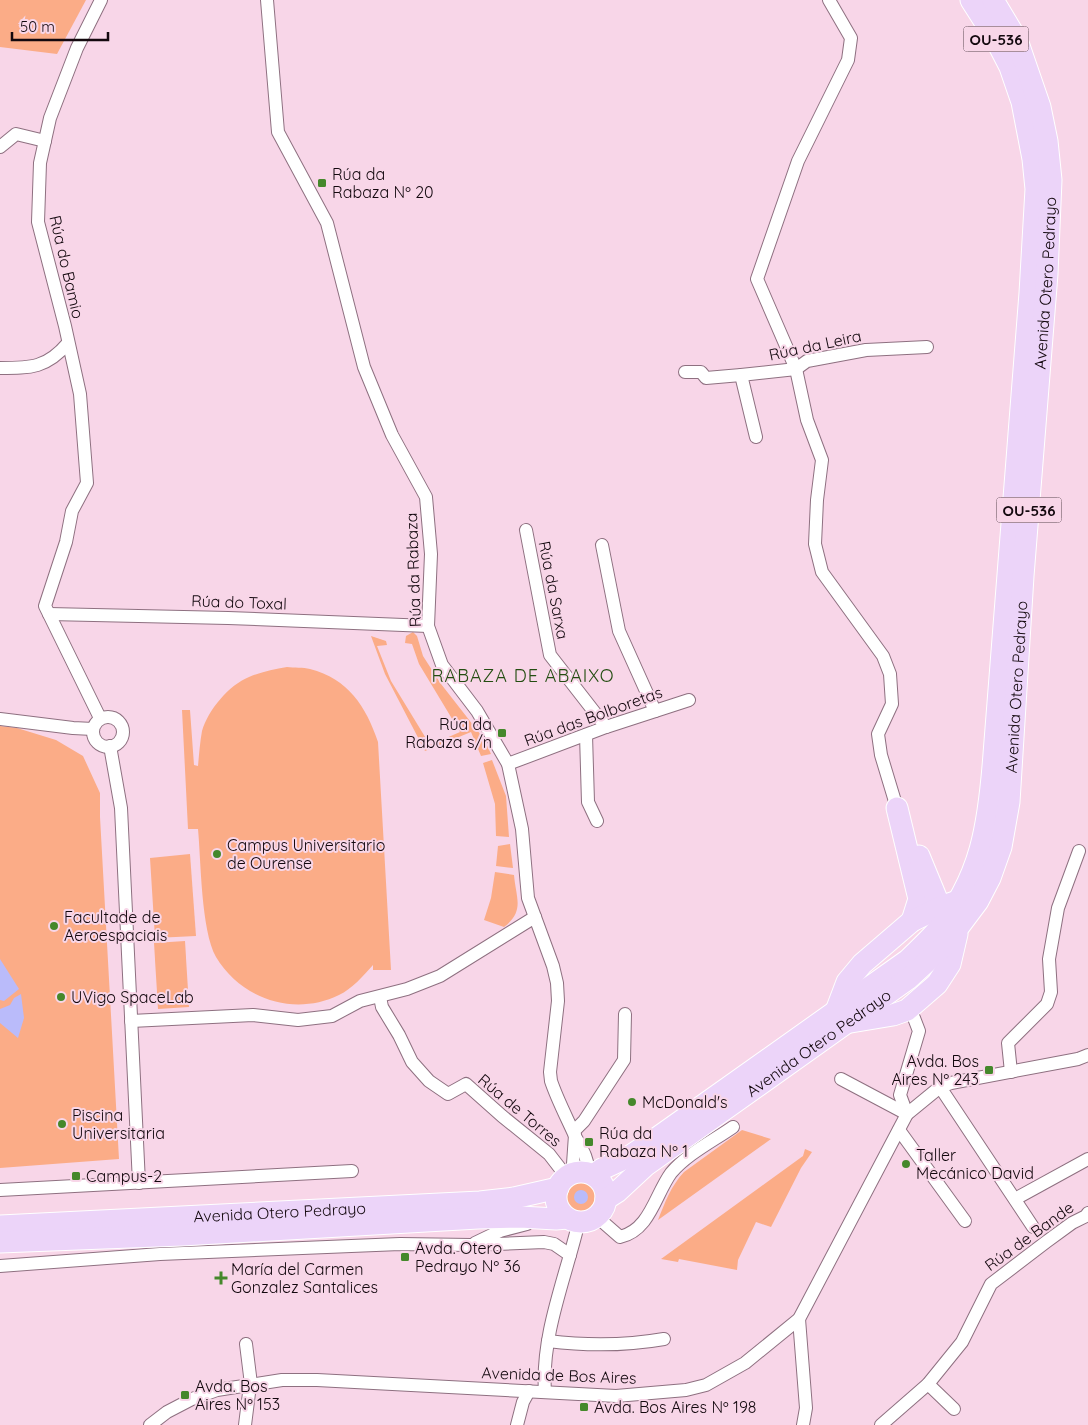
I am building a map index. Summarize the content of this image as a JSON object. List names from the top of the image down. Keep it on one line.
{"streets":{"main road":["OU-536","Avenida Otero Pedrayo"],"street":["Rúa do Bamio","Rúa da Leira","Rúa da Rabaza","Rúa da Sarxa","Rúa do Toxal","Rúa das Bolboretas","Rúa de Torres","Rúa de Bande","Avenida de Bos Aires"]},"crossings":[["Rúa do Bamio","Rúa do Toxal"],["Avenida Otero Pedrayo","Rúa de Torres"],["Rúa da Rabaza","Rúa do Toxal"],["Rúa da Rabaza","Rúa das Bolboretas"],["Rúa da Sarxa","Rúa das Bolboretas"]],"districts":["RABAZA DE ABAIXO"],"places":{"transit":["Rúa da Rabaza Nº 20","Rúa da Rabaza s/n","Avda. Bos Aires Nº 243","Rúa da Rabaza Nº 1","Campus-2","Avda. Otero Pedrayo Nº 36","Avda. Bos Aires Nº 153","Avda. Bos Aires Nº 198"],"other":["Campus Universitario de Ourense","Facultade de Aeroespaciais","UVigo SpaceLab","McDonald's","Piscina Universitaria","Taller Mecánico David"],"health":["María del Carmen Gonzalez Santalices"]},"scale_bar":"50 m"}
